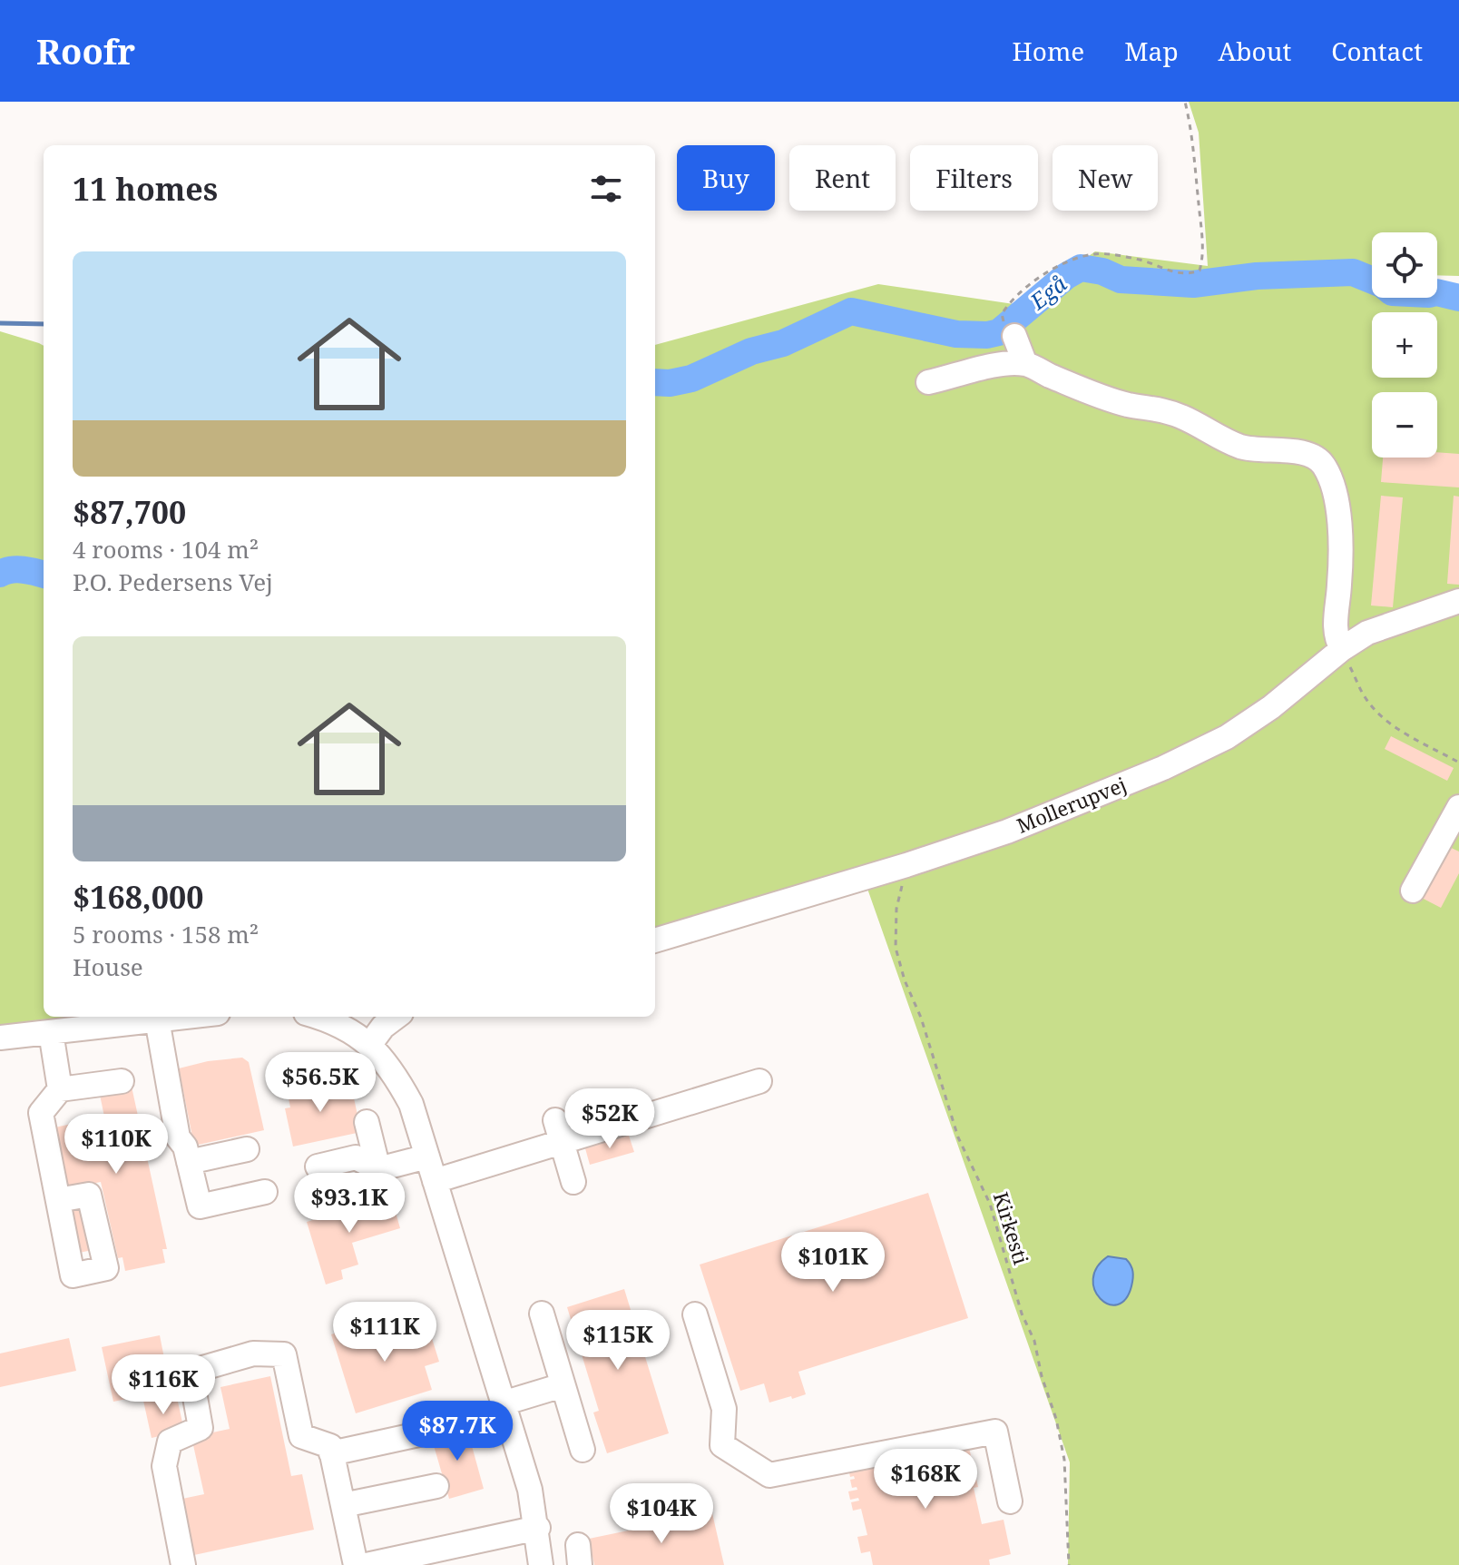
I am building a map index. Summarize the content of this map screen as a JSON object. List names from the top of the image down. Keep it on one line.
{"streets":{"street":["Mollerupvej"],"path":["Kirkesti"]},"crossings":[["Mollerupvej","Kirkesti"]],"water":["Egå"],"page":{"header":"Roofr","nav":["Home","Map","About","Contact"],"chip":["Buy","Rent","Filters","New"],"heading":"11 homes","map_buttons":["+","−"],"list":[{"name":"$87,700","note":"4 rooms · 104 m² · P.O. Pedersens Vej"},{"name":"$168,000","note":"5 rooms · 158 m² · House"}],"price":["$56.5K","$52K","$110K","$93.1K","$101K","$111K","$115K","$116K","$87.7K","$168K","$104K"]}}
